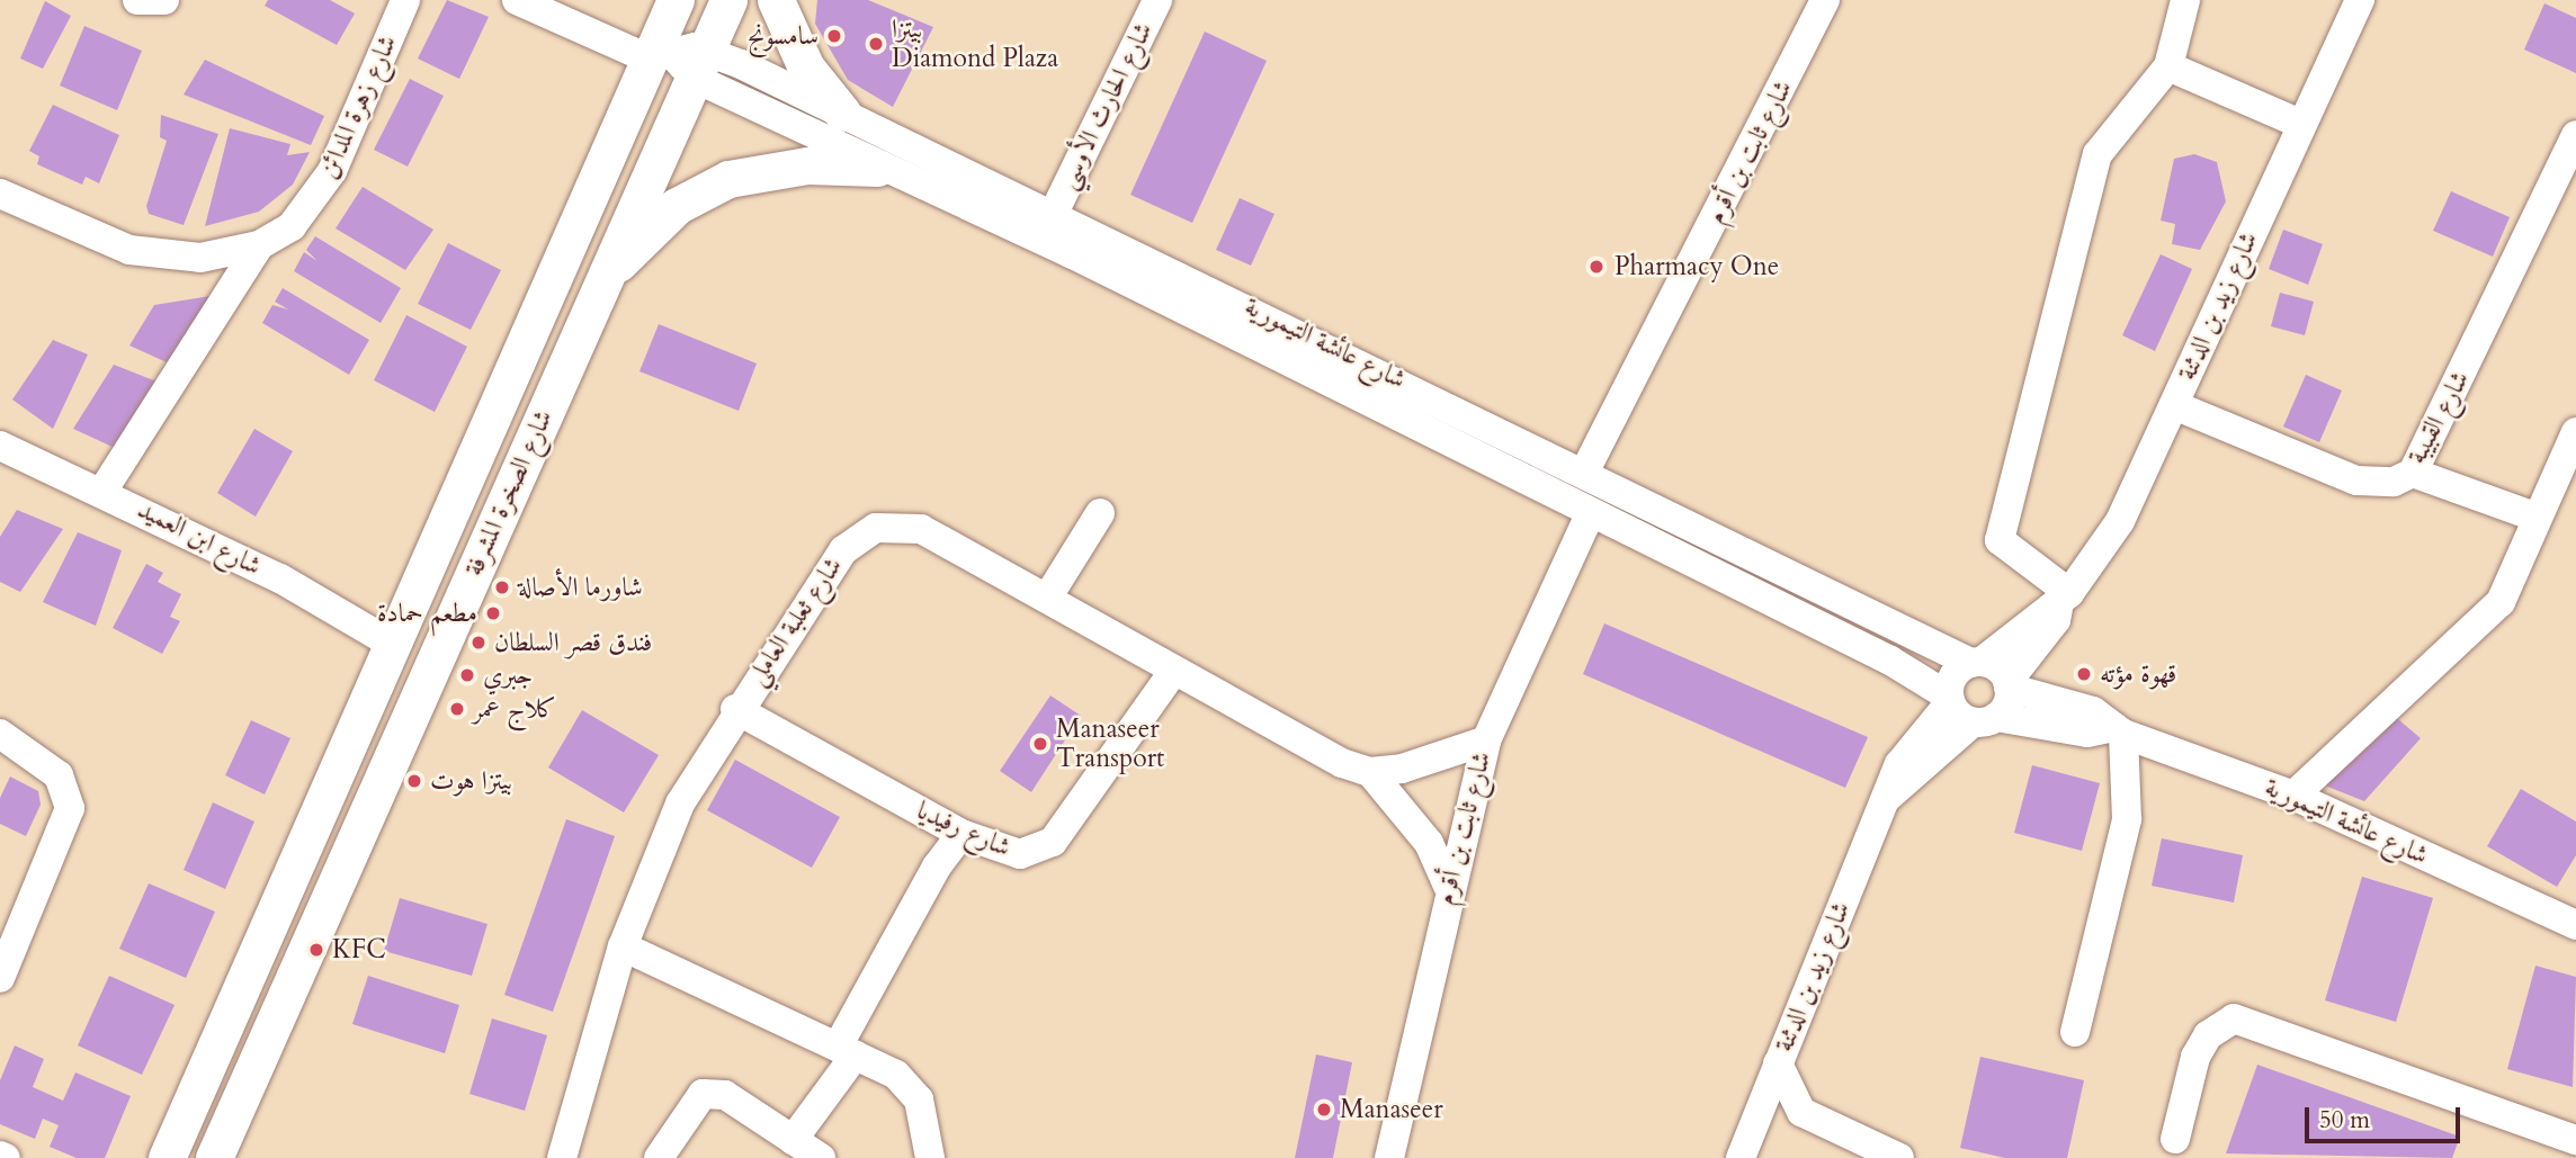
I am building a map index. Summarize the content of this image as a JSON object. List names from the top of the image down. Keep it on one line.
{"streets":{"main road":["شارع الصخرة المشرفة"],"street":["شارع الحارث الأوسي","شارع زهرة المدائن","شارع ثابت بن أقرم","شارع زيد بن الدثنة","شارع عائشة التيمورية","شارع القبيبة","شارع ابن العميد","شارع ثعلبة العاملي","شارع رفيديا"]},"crossings":[["شارع الحارث الأوسي","شارع عائشة التيمورية"],["شارع ثابت بن أقرم","شارع عائشة التيمورية"],["شارع ثابت بن أقرم","شارع ثعلبة العاملي"],["شارع زيد بن الدثنة","شارع عائشة التيمورية"],["شارع زيد بن الدثنة","شارع القبيبة"],["شارع عائشة التيمورية","شارع الصخرة المشرفة"],["شارع الصخرة المشرفة","شارع ابن العميد"],["شارع ثعلبة العاملي","شارع رفيديا"]],"places":["سامسونج","بيتزا Diamond Plaza","Pharmacy One","شاورما الأصالة","مطعم حمادة","فندق قصر السلطان","قهوة مؤته","جبري","كلاج عمر","Manaseer Transport","بيتزا هوت","KFC","Manaseer"],"scale_bar":"50 m"}
